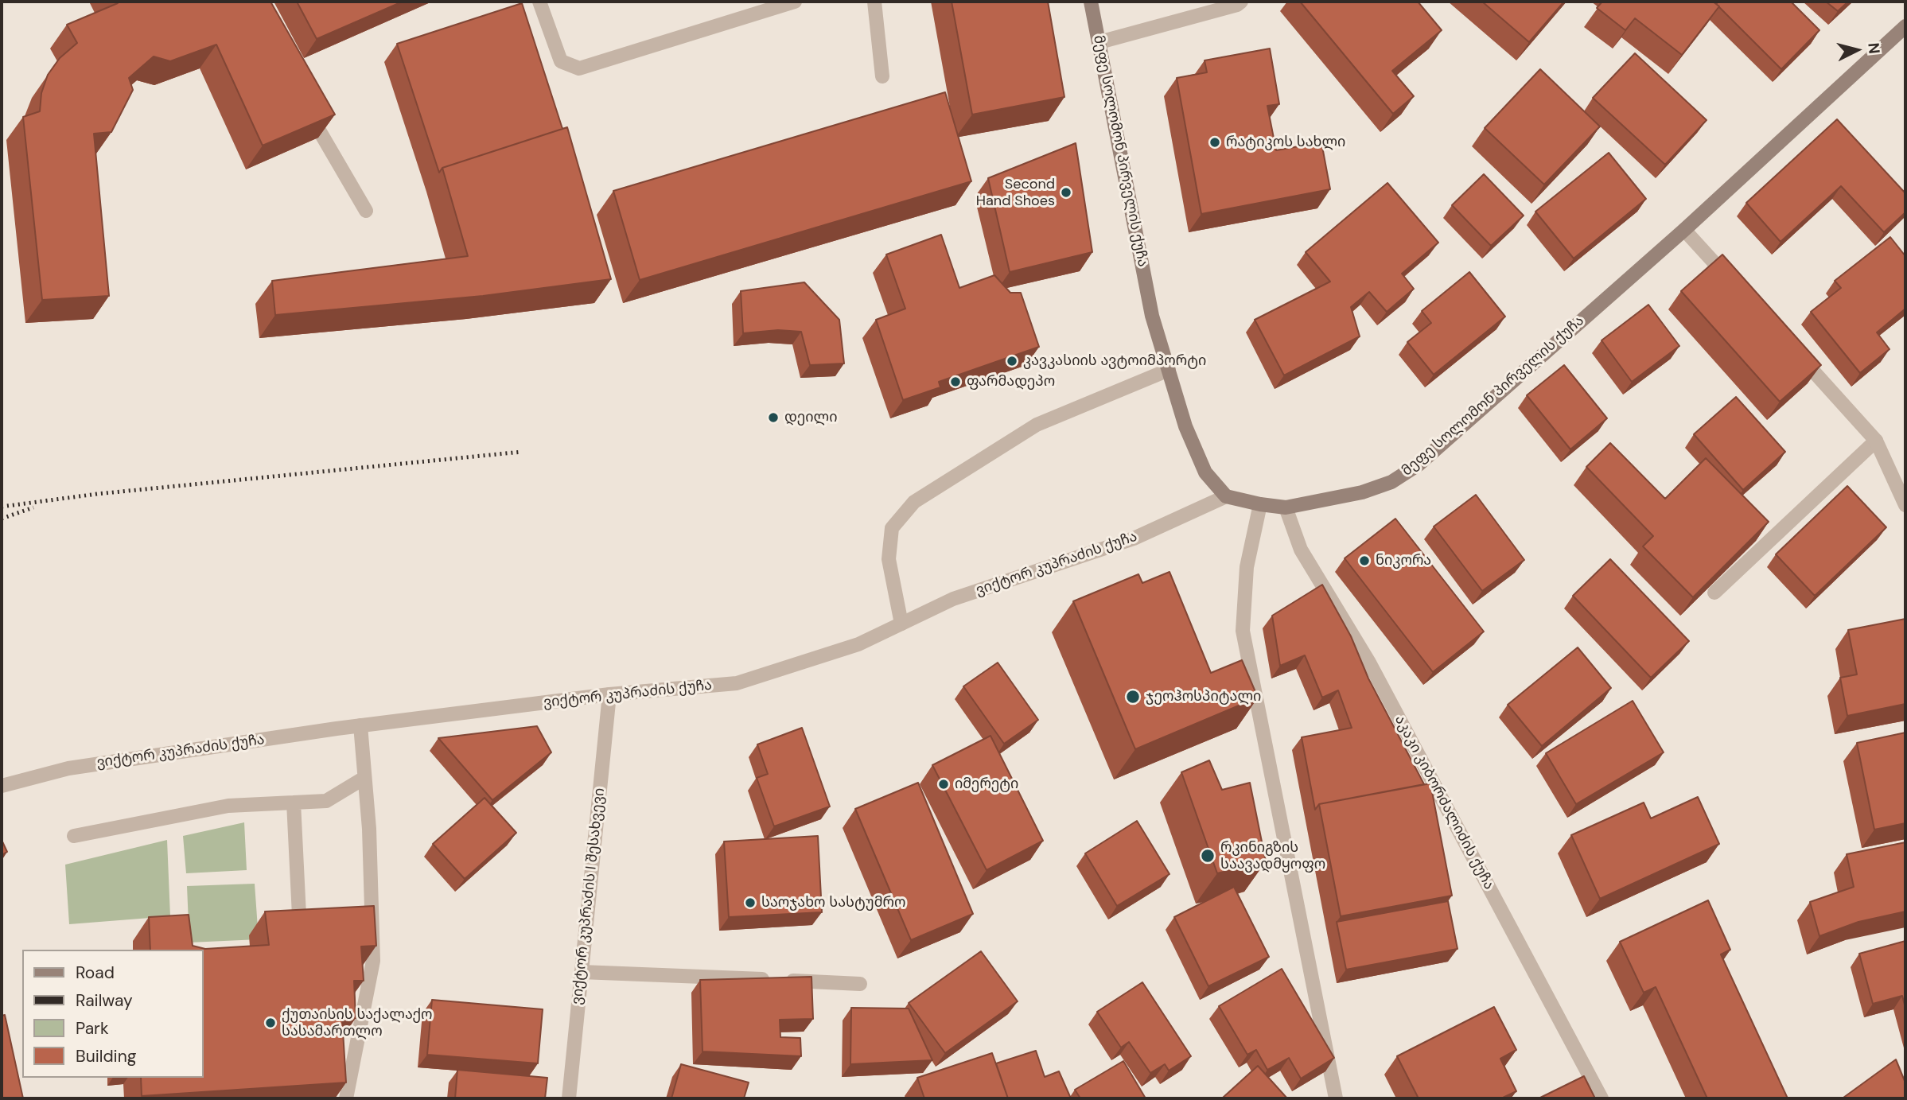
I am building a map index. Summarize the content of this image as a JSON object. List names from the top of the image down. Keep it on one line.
{"streets":{"main road":["მეფე სოლომონ პირველის ქუჩა"],"street":["ვიქტორ კუპრაძის ქუჩა","აკაკი კიბორძალიძის ქუჩა","ვიქტორ კუპრაძის I შესახვევი"]},"crossings":[["მეფე სოლომონ პირველის ქუჩა","ვიქტორ კუპრაძის ქუჩა"],["მეფე სოლომონ პირველის ქუჩა","აკაკი კიბორძალიძის ქუჩა"],["ვიქტორ კუპრაძის ქუჩა","ვიქტორ კუპრაძის I შესახვევი"]],"places":["რატიკოს სახლი","Second Hand Shoes","კავკასიის ავტოიმპორტი","ფარმადეპო","დეილი","ნიკორა","ჯეოჰოსპიტალი","იმერეტი","რკინიგზის საავადმყოფო","საოჯახო სასტუმრო","ქუთაისის საქალაქო სასამართლო"],"legend":["Road","Railway","Park","Building"],"north":"right"}
